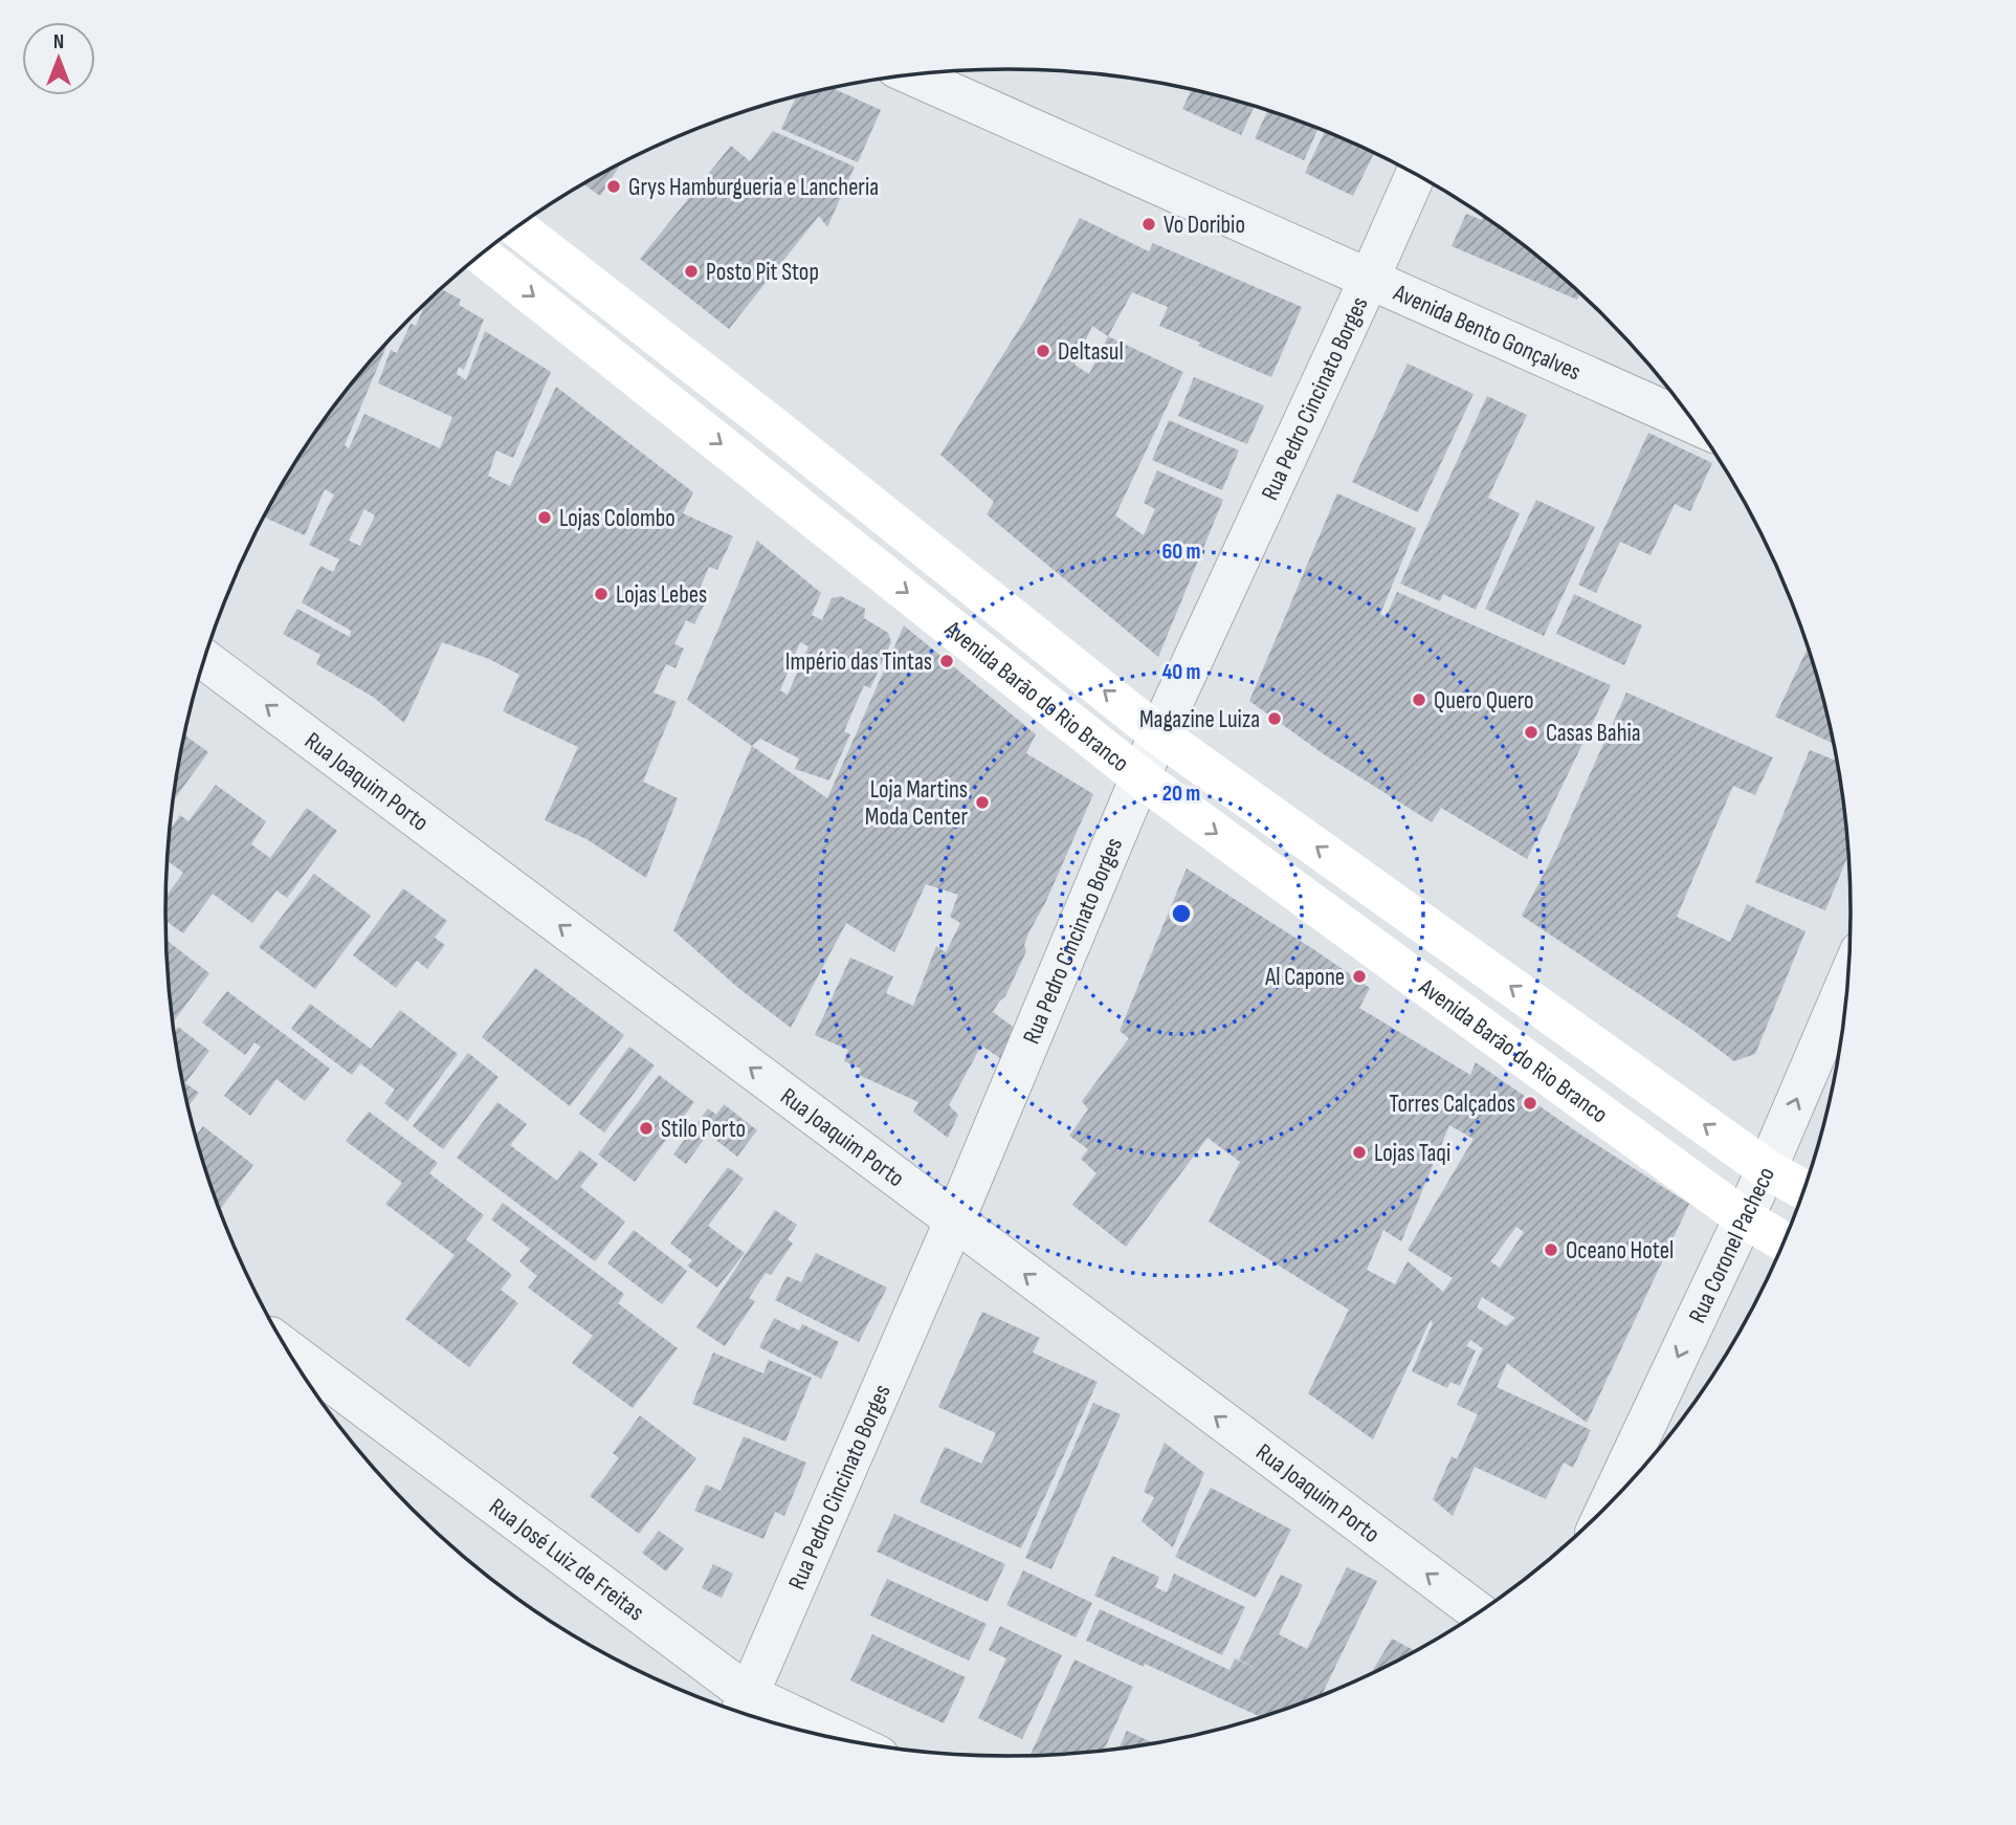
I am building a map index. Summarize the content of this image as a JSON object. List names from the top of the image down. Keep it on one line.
{"streets":{"main road":["Avenida Barão do Rio Branco"],"street":["Avenida Bento Gonçalves","Rua Pedro Cincinato Borges","Rua Joaquim Porto","Rua Coronel Pacheco","Rua José Luiz de Freitas"]},"crossings":[["Avenida Bento Gonçalves","Rua Pedro Cincinato Borges"],["Rua Pedro Cincinato Borges","Avenida Barão do Rio Branco"],["Rua Pedro Cincinato Borges","Rua Joaquim Porto"],["Rua Pedro Cincinato Borges","Rua José Luiz de Freitas"],["Avenida Barão do Rio Branco","Rua Coronel Pacheco"]],"one_way":["Rua Joaquim Porto"],"places":["Grys Hamburgueria e Lancheria","Vo Doribio","Posto Pit Stop","Deltasul","Lojas Colombo","Lojas Lebes","Império das Tintas","Quero Quero","Magazine Luiza","Casas Bahia","Loja Martins Moda Center","Al Capone","Torres Calçados","Stilo Porto","Lojas Taqi","Oceano Hotel"],"north":"top","rings":["60 m","40 m","20 m"]}
